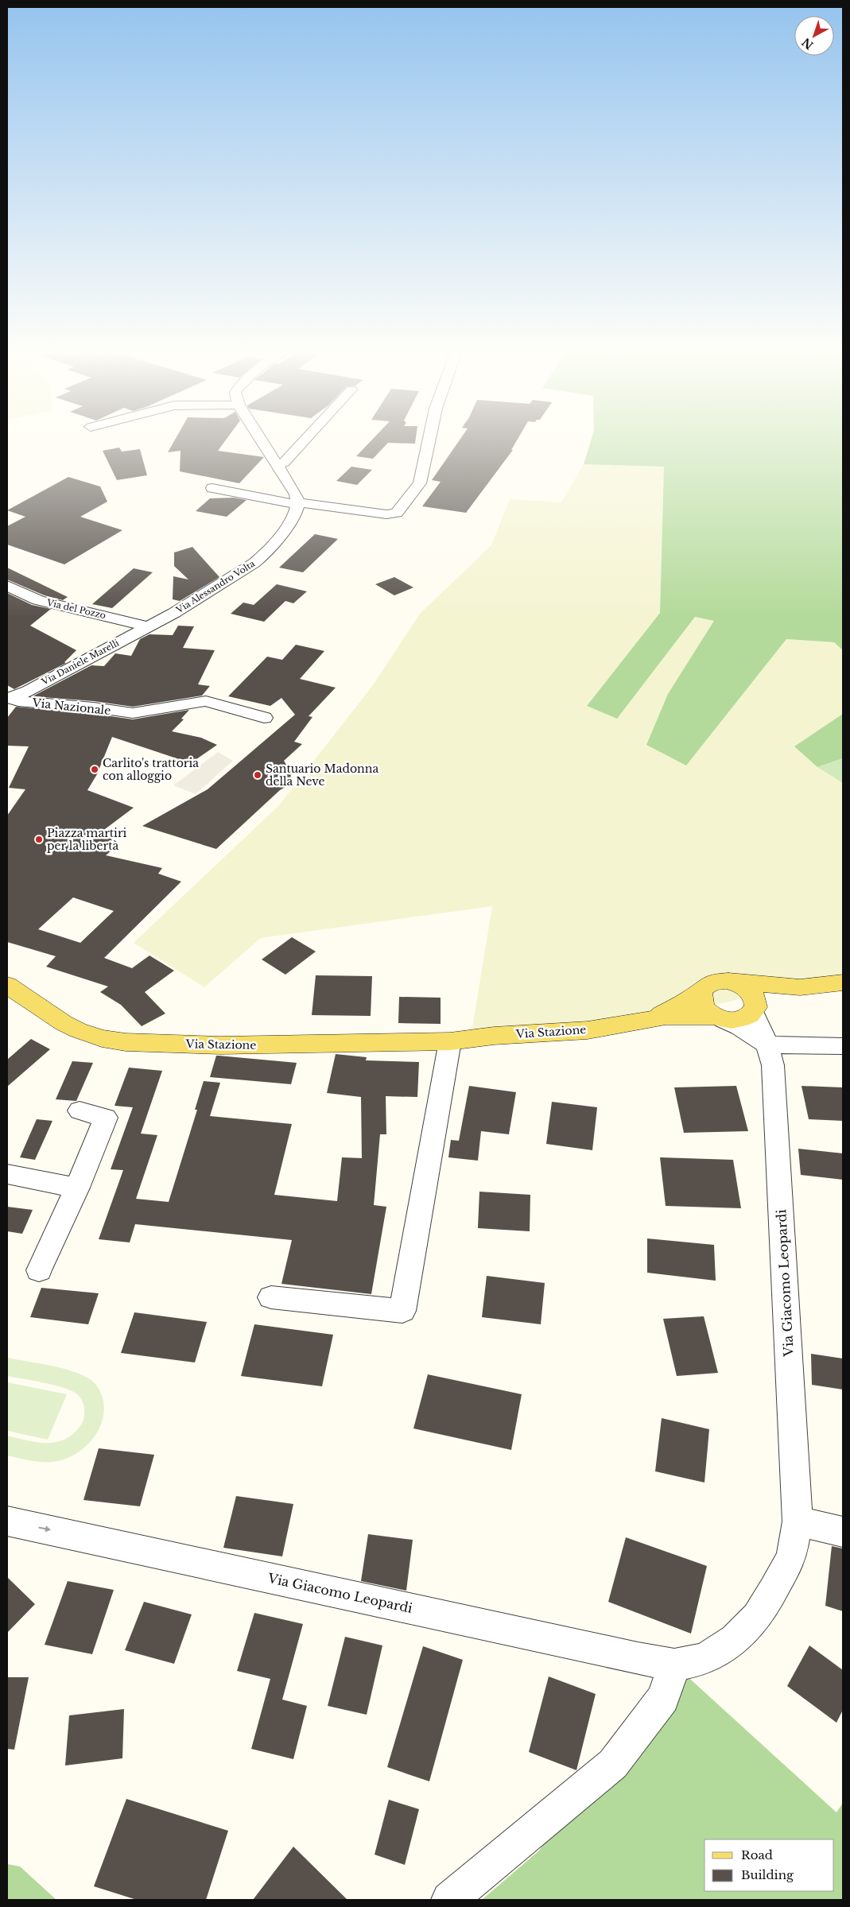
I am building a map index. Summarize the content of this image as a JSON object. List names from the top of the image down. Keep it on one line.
{"streets":{"main road":["Via Stazione"],"street":["Via Alessandro Volta","Via del Pozzo","Via Daniele Marelli","Via Nazionale","Via Giacomo Leopardi"]},"crossings":[["Via Alessandro Volta","Via del Pozzo"],["Via Alessandro Volta","Via Daniele Marelli"],["Via del Pozzo","Via Daniele Marelli"],["Via Daniele Marelli","Via Nazionale"],["Via Stazione","Via Giacomo Leopardi"]],"one_way":["Via Giacomo Leopardi"],"places":["Carlito's trattoria con alloggio","Santuario Madonna della Neve","Piazza martiri per la libertà"],"legend":["Road","Building"],"north":"bottom left"}
